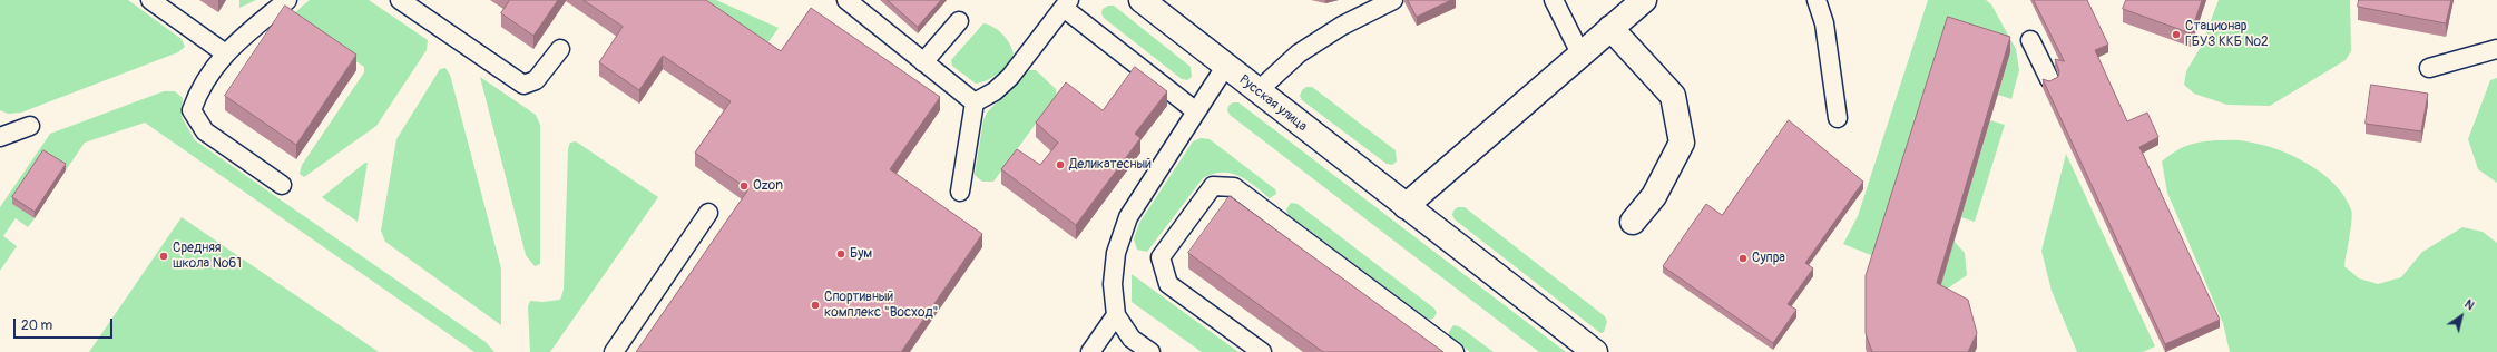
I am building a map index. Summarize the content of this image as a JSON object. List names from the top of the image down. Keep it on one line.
{"streets":{"main road":["Русская улица"]},"places":["Стационар ГБУЗ ККБ №2","Деликатесный","Ozon","Бум","Средняя школа №61","Супра","Спортивный комплекс \"Восход\""],"scale_bar":"20 m","north":"top right"}
